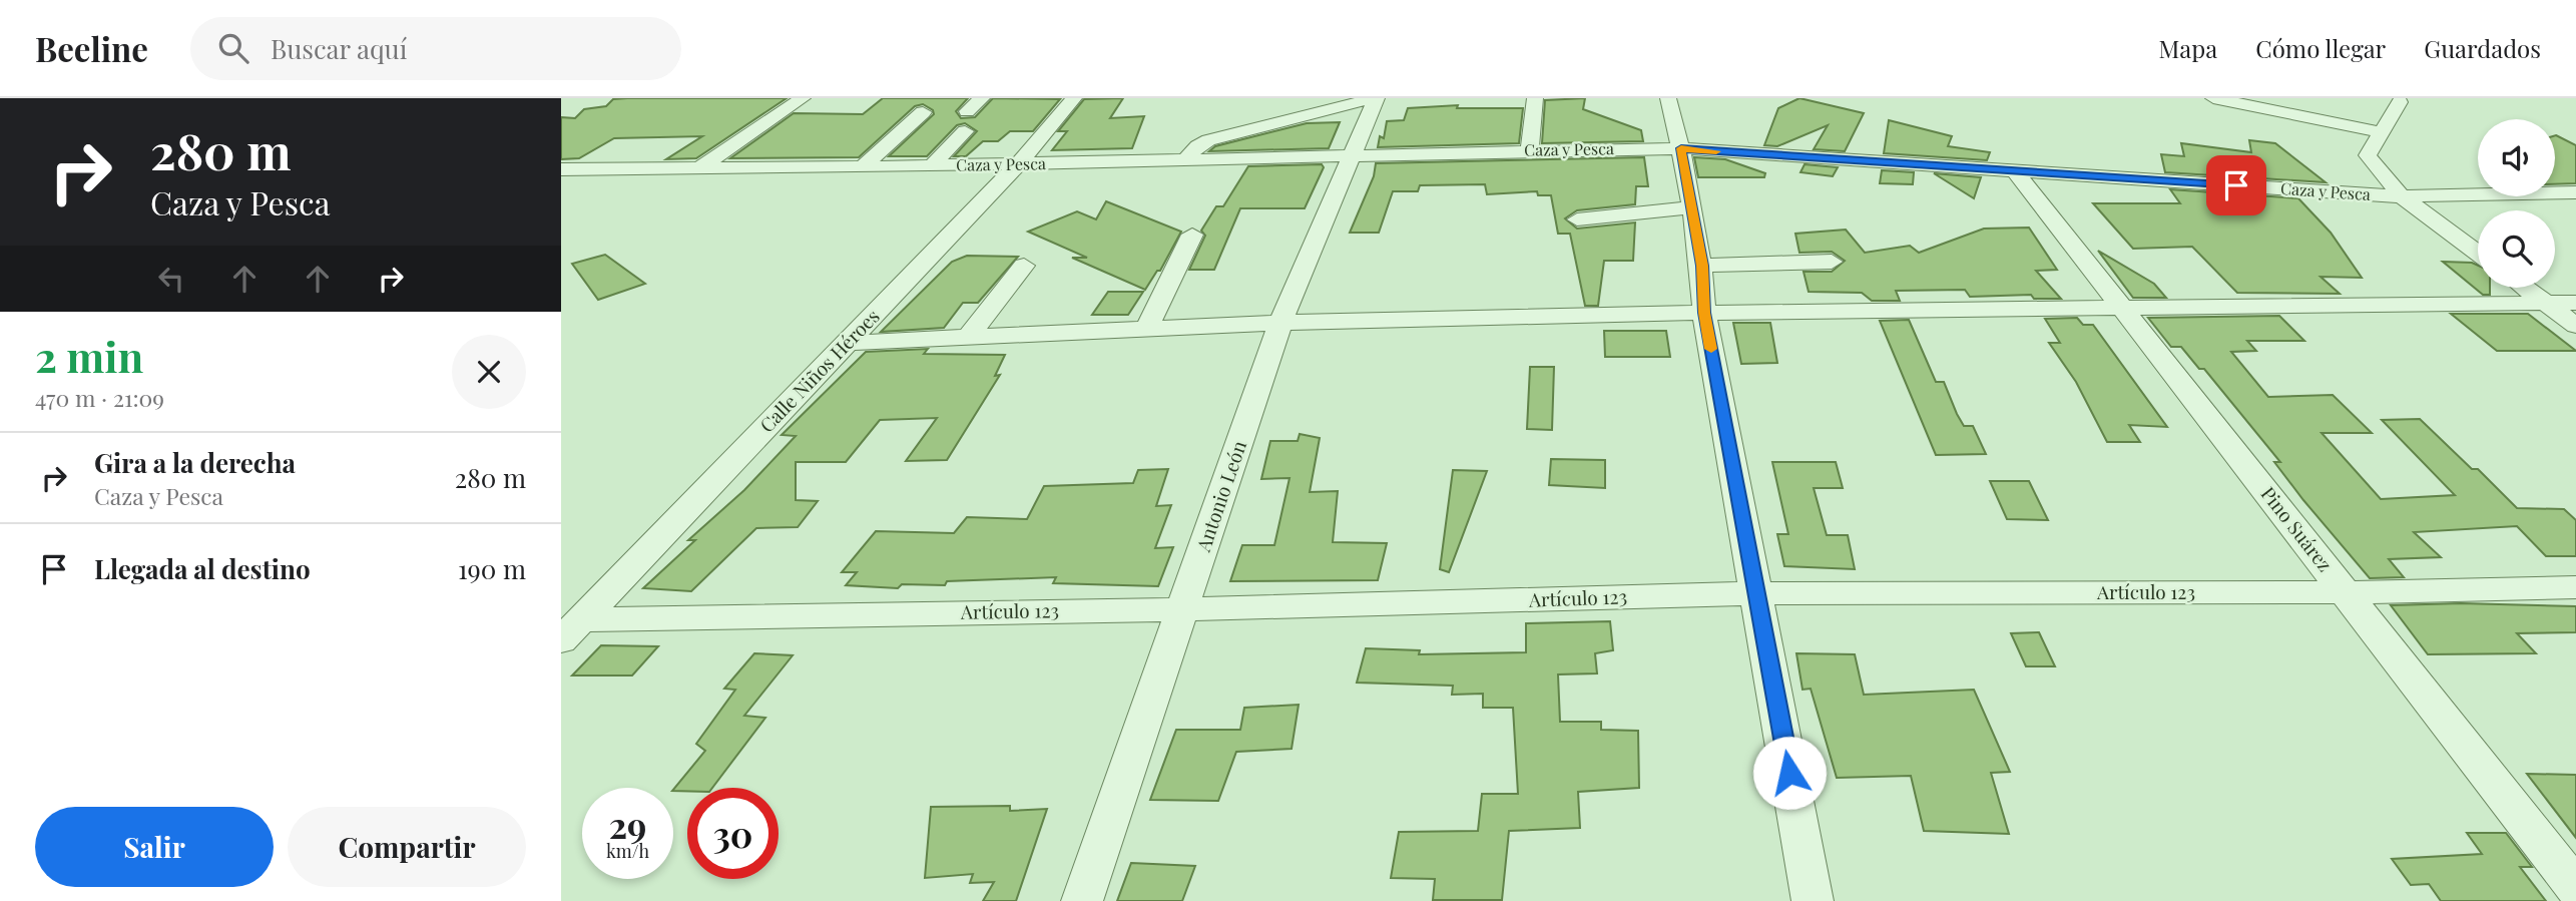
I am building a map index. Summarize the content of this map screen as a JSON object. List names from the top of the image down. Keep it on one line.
{"streets":{"street":["Caza y Pesca","Calle Niños Héroes","Antonio León","Pino Suárez","Artículo 123"]},"crossings":[["Caza y Pesca","Calle Niños Héroes"],["Caza y Pesca","Antonio León"],["Caza y Pesca","Pino Suárez"],["Calle Niños Héroes","Artículo 123"],["Antonio León","Artículo 123"],["Pino Suárez","Artículo 123"]],"page":{"header":"Beeline","search":"Buscar aquí","nav":["Mapa","Cómo llegar","Guardados"],"turn":["280 m","Caza y Pesca"],"heading":["2 min","470 m · 21:09"],"list":[{"name":"Gira a la derecha","note":"Caza y Pesca","value":"280 m"},{"name":"Llegada al destino","value":"190 m"}],"speed":"29 km/h","limit":"30","buttons":["Salir","Compartir"]}}
